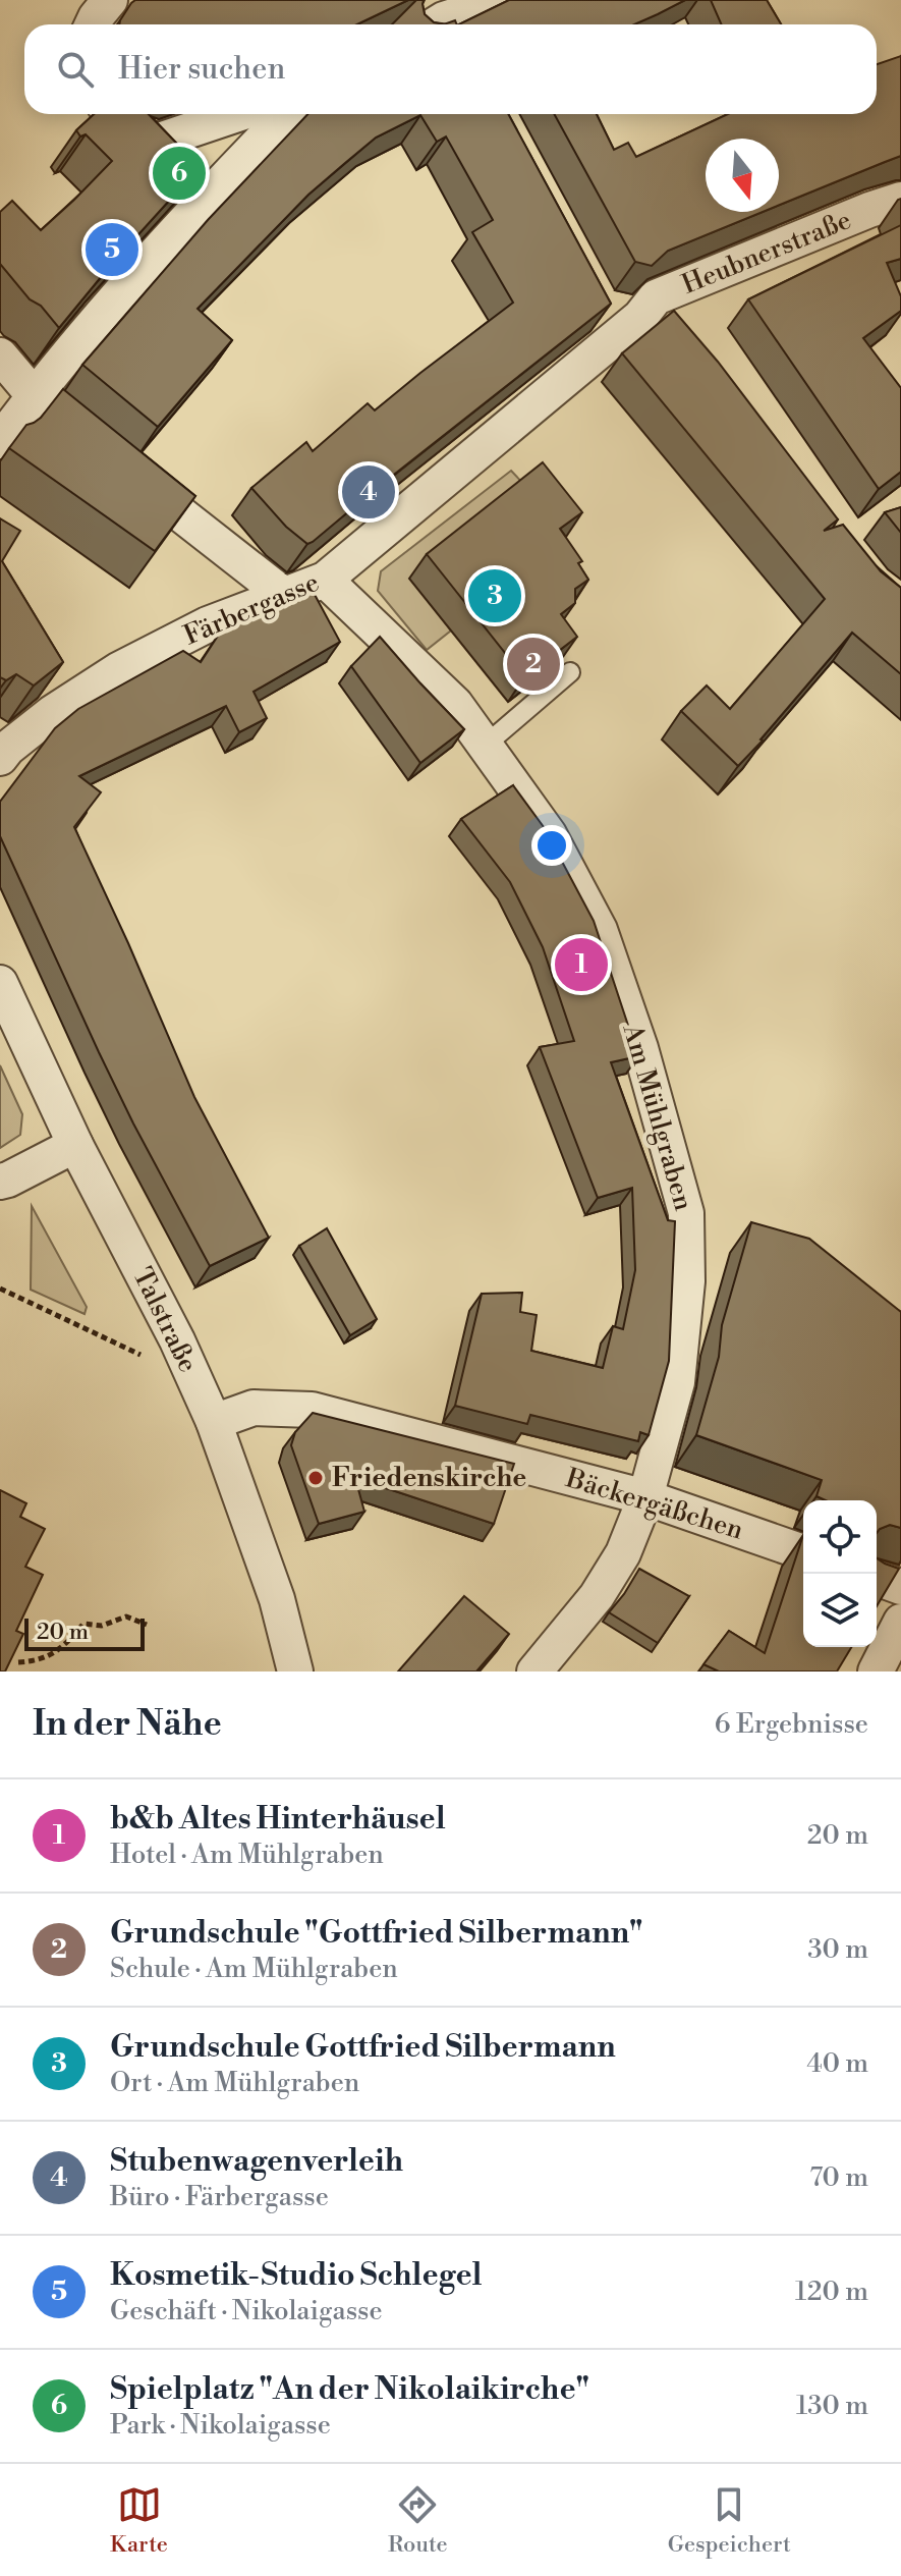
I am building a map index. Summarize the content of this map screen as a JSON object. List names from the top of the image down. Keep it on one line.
{"streets":{"street":["Heubnerstraße","Färbergasse","Am Mühlgraben","Talstraße","Bäckergäßchen"]},"crossings":[["Heubnerstraße","Färbergasse"],["Färbergasse","Am Mühlgraben"],["Am Mühlgraben","Bäckergäßchen"],["Talstraße","Bäckergäßchen"]],"places":["Friedenskirche"],"scale_bar":"20 m","north":"bottom","page":{"search":"Hier suchen","pins":["6","5","4","3","2","1"],"scale":"20 m","heading":["In der Nähe","6 Ergebnisse"],"list":[{"mark":"1","name":"b&b Altes Hinterhäusel","note":"Hotel · Am Mühlgraben","value":"20 m"},{"mark":"2","name":"Grundschule \"Gottfried Silbermann\"","note":"Schule · Am Mühlgraben","value":"30 m"},{"mark":"3","name":"Grundschule Gottfried Silbermann","note":"Ort · Am Mühlgraben","value":"40 m"},{"mark":"4","name":"Stubenwagenverleih","note":"Büro · Färbergasse","value":"70 m"},{"mark":"5","name":"Kosmetik-Studio Schlegel","note":"Geschäft · Nikolaigasse","value":"120 m"},{"mark":"6","name":"Spielplatz \"An der Nikolaikirche\"","note":"Park · Nikolaigasse","value":"130 m"}],"nav":["Karte","Route","Gespeichert"]}}
